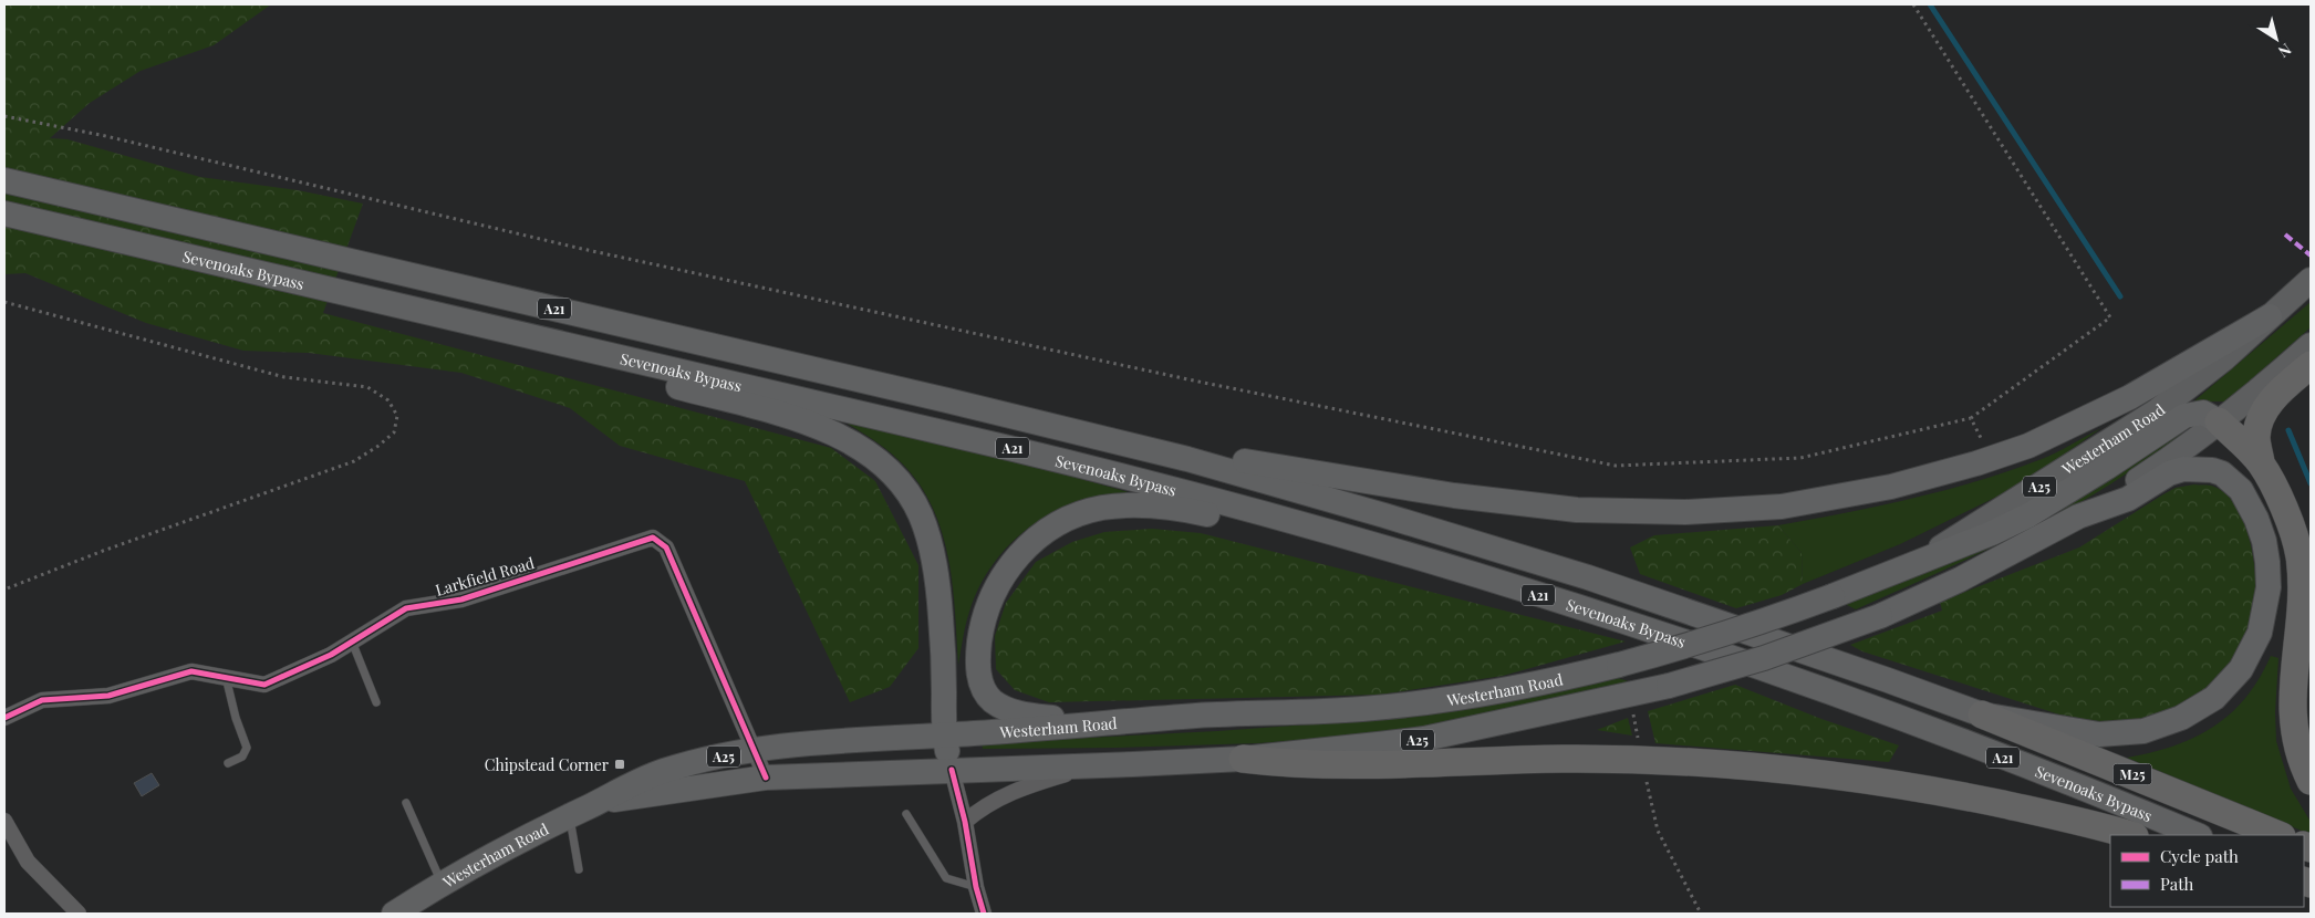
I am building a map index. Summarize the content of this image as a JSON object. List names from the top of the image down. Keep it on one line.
{"streets":{"highway":["Sevenoaks Bypass","A21","Westerham Road","A25","M25"],"street":["Larkfield Road"]},"crossings":[["Sevenoaks Bypass","Westerham Road"],["Sevenoaks Bypass","M25"],["Westerham Road","Larkfield Road"]],"places":{"transit":["Chipstead Corner"]},"legend":["Cycle path","Path"],"north":"bottom right"}
